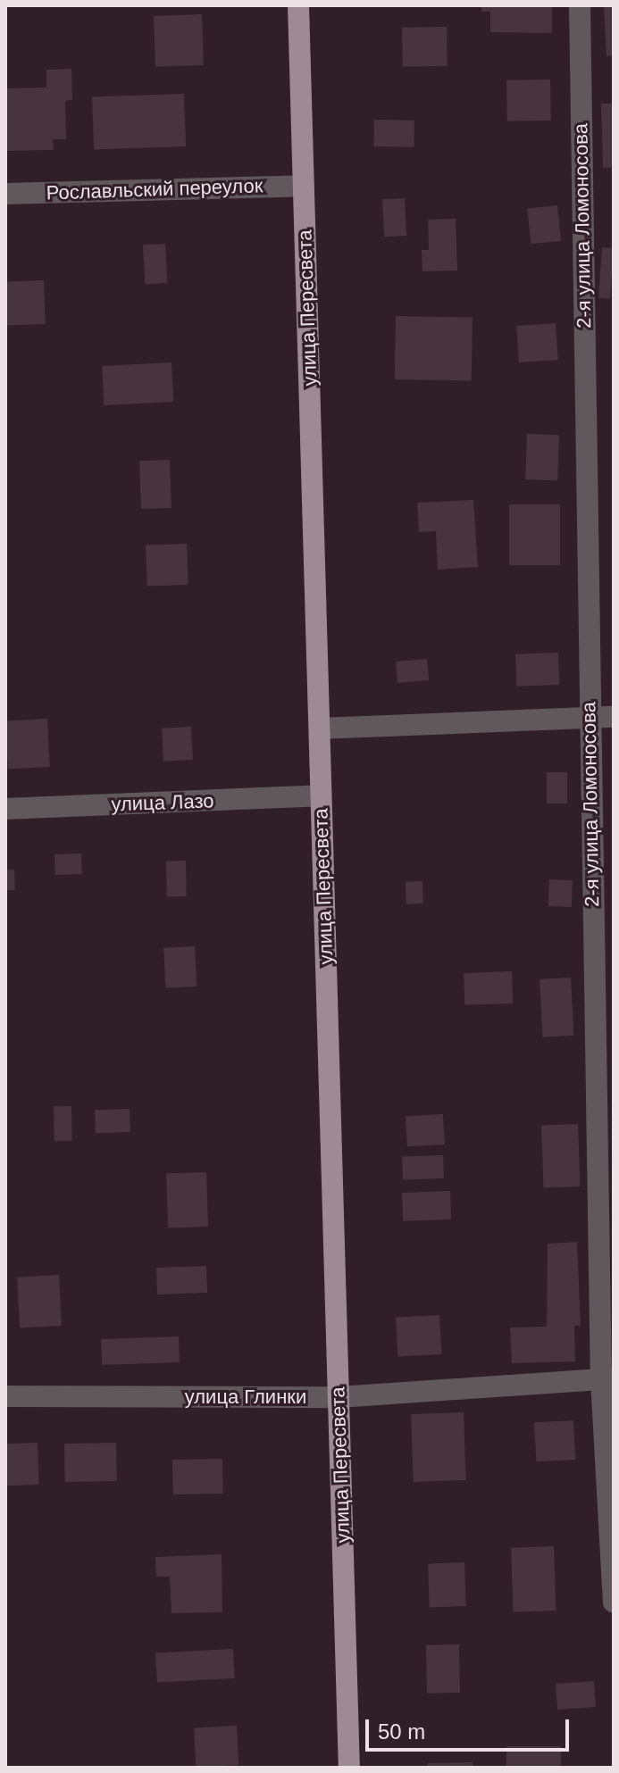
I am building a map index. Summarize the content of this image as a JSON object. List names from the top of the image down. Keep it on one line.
{"streets":{"main road":["улица Пересвета"],"street":["Рославльский переулок","2-я улица Ломоносова","улица Лазо","улица Глинки"]},"crossings":[["Рославльский переулок","улица Пересвета"],["2-я улица Ломоносова","улица Глинки"],["улица Пересвета","улица Лазо"],["улица Пересвета","улица Глинки"]],"scale_bar":"50 m"}
